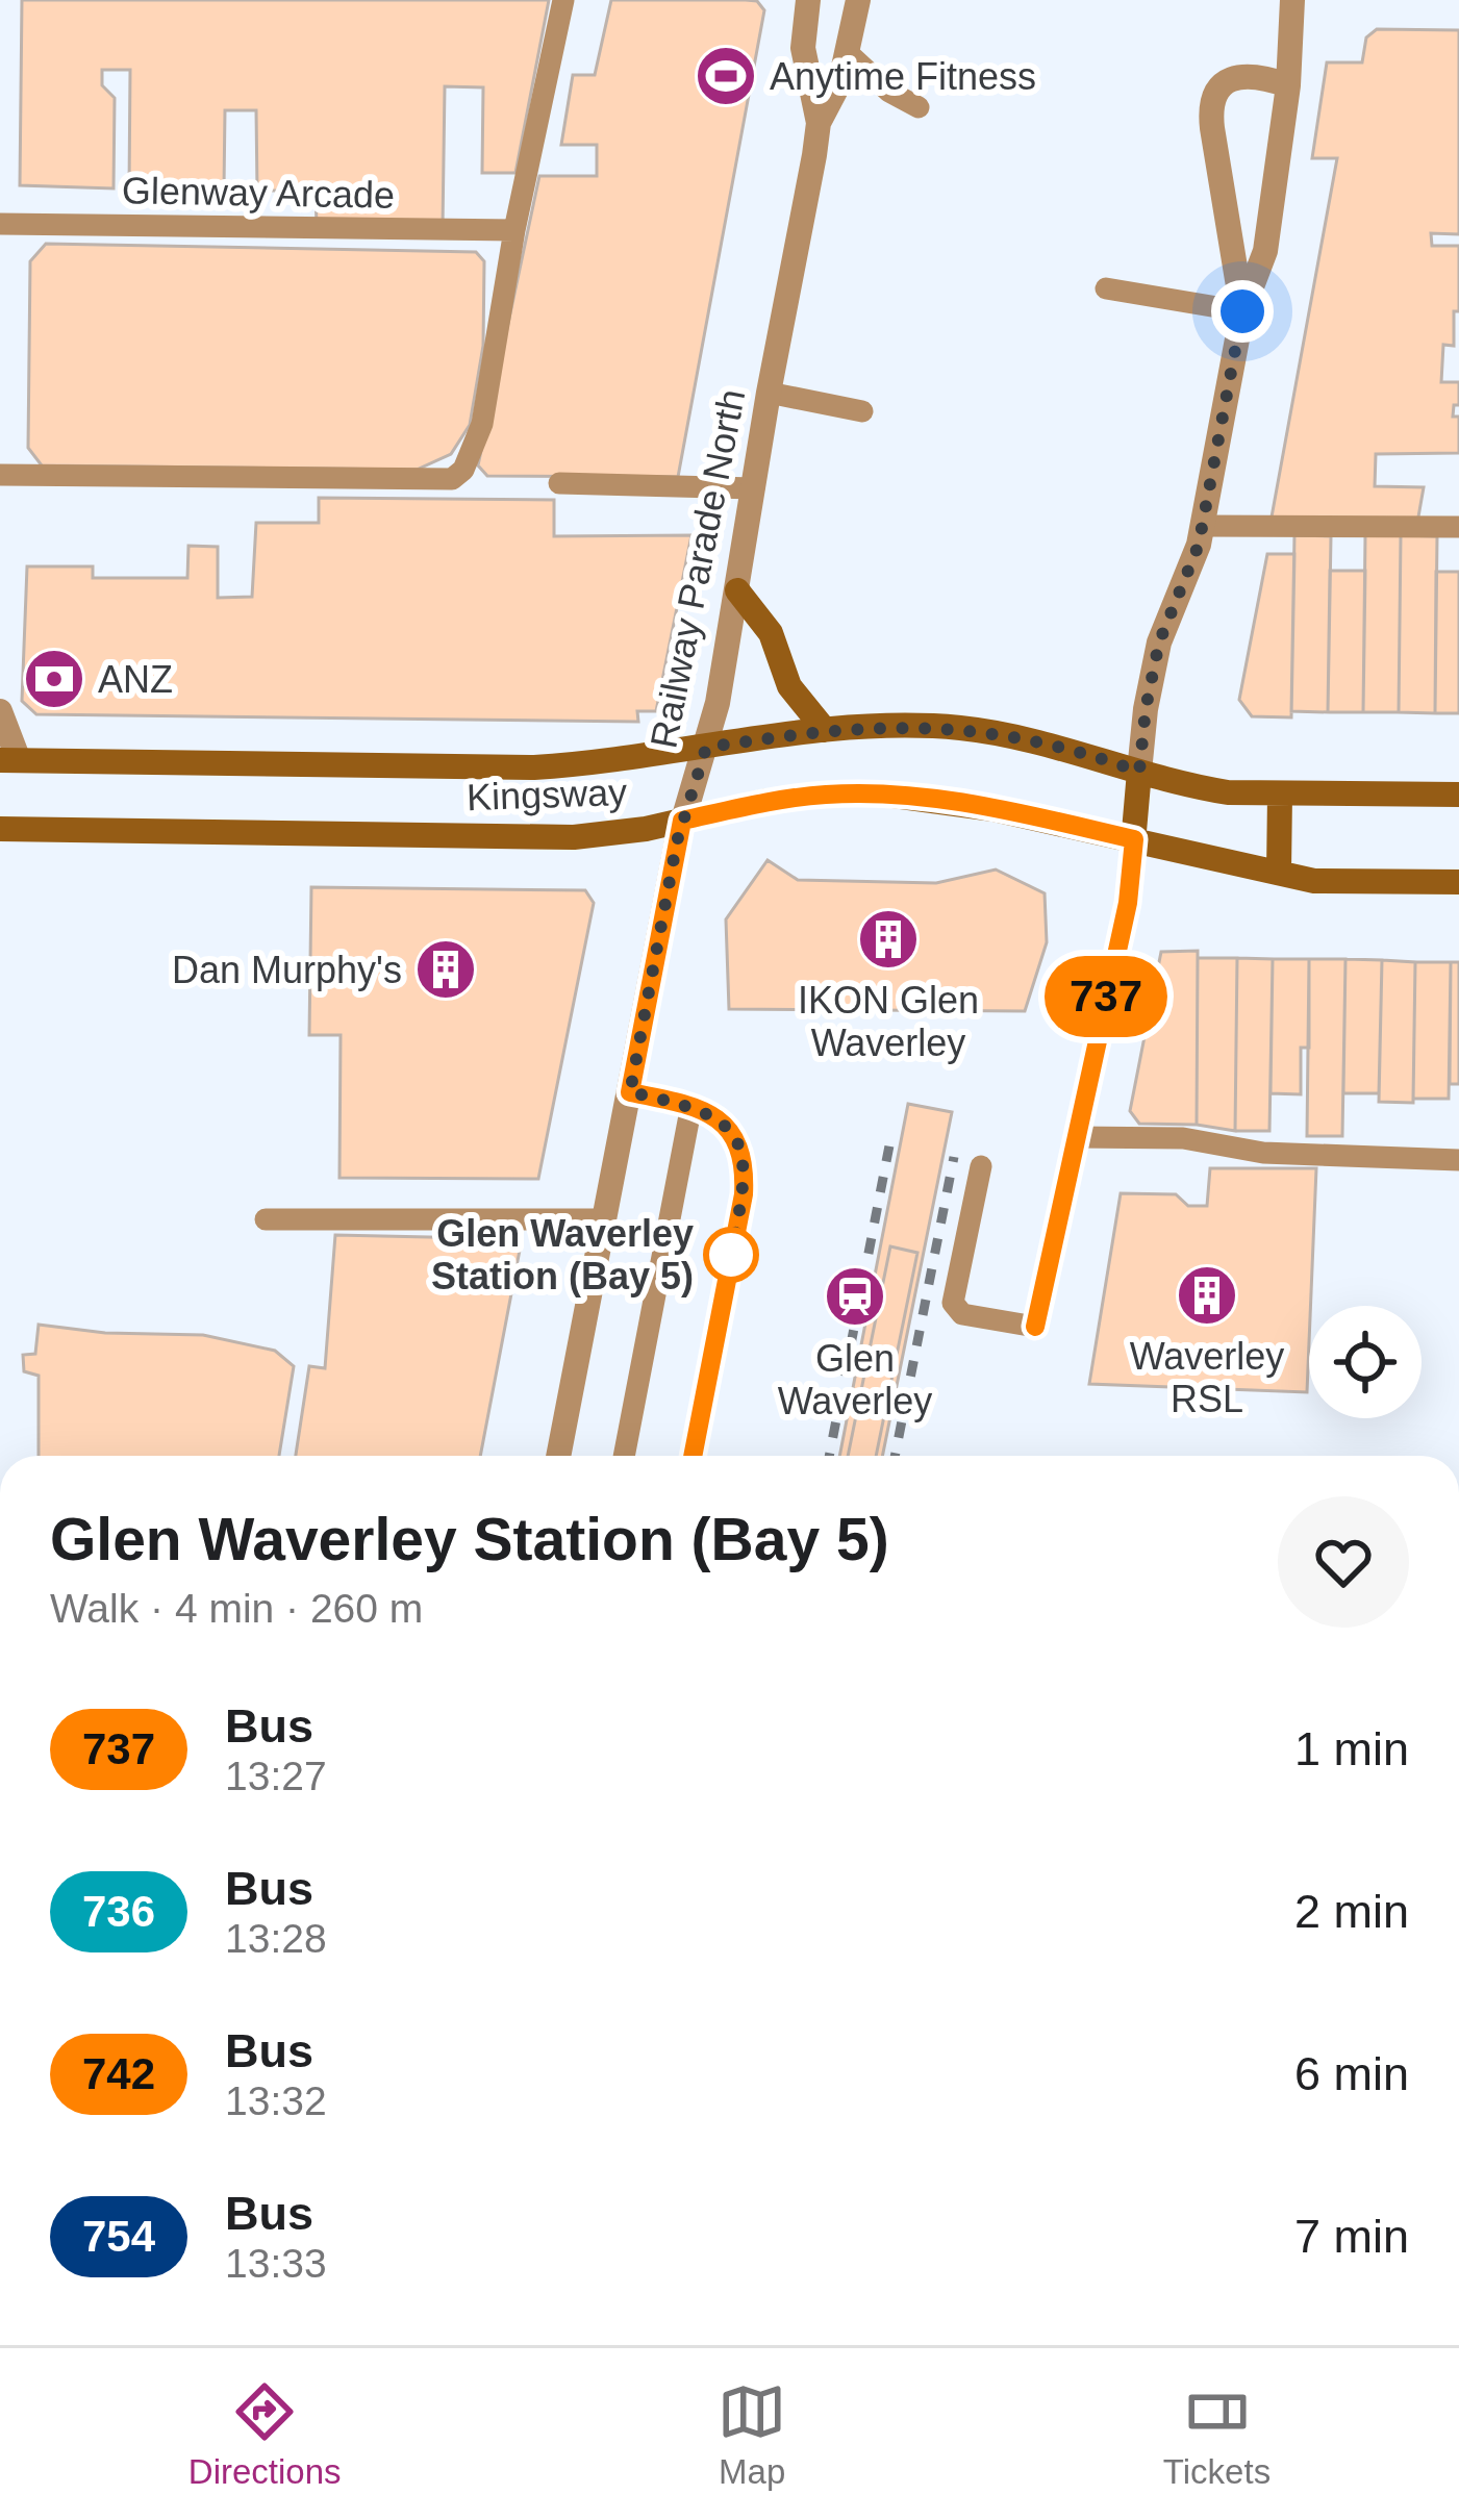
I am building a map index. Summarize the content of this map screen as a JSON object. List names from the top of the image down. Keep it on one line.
{"streets":{"street":["Railway Parade North","Kingsway"],"lane":["Glenway Arcade"]},"crossings":[["Railway Parade North","Kingsway"]],"places":{"sports":["Anytime Fitness"],"bank":["ANZ"],"building":["IKON Glen Waverley","Dan Murphy's","Waverley RSL"],"other":["Glen Waverley Station (Bay 5)"],"station":["Glen Waverley"]},"lines":["bus line 737"],"page":{"on_map":"737","heading":["Glen Waverley Station (Bay 5)","Walk · 4 min · 260 m"],"list":[{"mark":"737","name":"Bus","note":"13:27","value":"1 min"},{"mark":"736","name":"Bus","note":"13:28","value":"2 min"},{"mark":"742","name":"Bus","note":"13:32","value":"6 min"},{"mark":"754","name":"Bus","note":"13:33","value":"7 min"}],"tabs":["Directions","Map","Tickets"]}}
